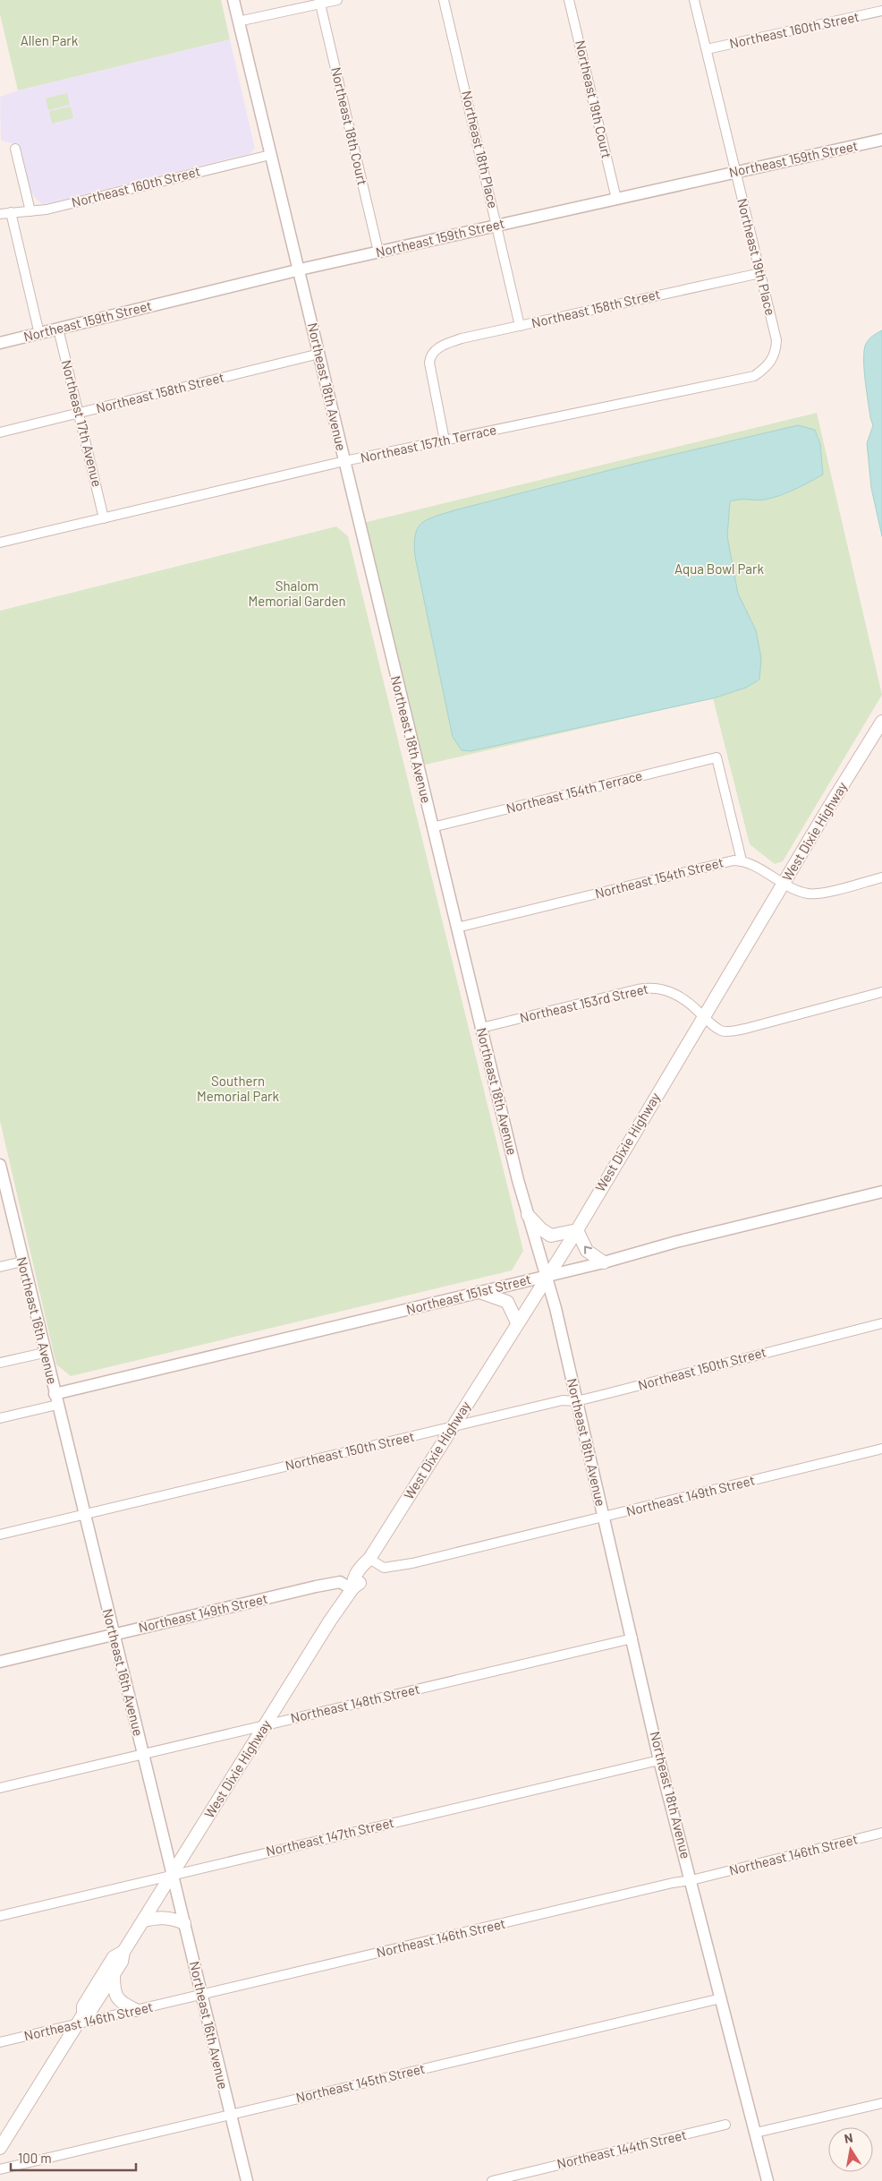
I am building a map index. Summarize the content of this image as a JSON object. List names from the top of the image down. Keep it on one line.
{"streets":{"main road":["West Dixie Highway"],"street":["Northeast 160th Street","Northeast 19th Court","Northeast 18th Court","Northeast 18th Place","Northeast 159th Street","Northeast 19th Place","Northeast 158th Street","Northeast 18th Avenue","Northeast 17th Avenue","Northeast 157th Terrace","Northeast 154th Terrace","Northeast 154th Street","Northeast 153rd Street","Northeast 151st Street","Northeast 16th Avenue","Northeast 150th Street","Northeast 149th Street","Northeast 148th Street","Northeast 147th Street","Northeast 146th Street","Northeast 145th Street","Northeast 144th Street"]},"crossings":[["Northeast 160th Street","Northeast 19th Place"],["Northeast 160th Street","Northeast 18th Avenue"],["Northeast 19th Court","Northeast 159th Street"],["Northeast 18th Court","Northeast 159th Street"],["Northeast 18th Place","Northeast 159th Street"],["Northeast 18th Place","Northeast 158th Street"],["Northeast 159th Street","Northeast 19th Place"],["Northeast 159th Street","Northeast 18th Avenue"],["Northeast 159th Street","Northeast 17th Avenue"],["Northeast 19th Place","Northeast 158th Street"],["Northeast 19th Place","Northeast 157th Terrace"],["Northeast 158th Street","Northeast 18th Avenue"],["Northeast 158th Street","Northeast 17th Avenue"],["Northeast 158th Street","Northeast 157th Terrace"],["Northeast 18th Avenue","Northeast 157th Terrace"],["Northeast 18th Avenue","Northeast 154th Terrace"],["Northeast 18th Avenue","West Dixie Highway"],["Northeast 18th Avenue","Northeast 154th Street"],["Northeast 18th Avenue","Northeast 153rd Street"],["Northeast 18th Avenue","Northeast 151st Street"],["Northeast 18th Avenue","Northeast 150th Street"],["Northeast 18th Avenue","Northeast 149th Street"],["Northeast 18th Avenue","Northeast 148th Street"],["Northeast 18th Avenue","Northeast 147th Street"],["Northeast 18th Avenue","Northeast 146th Street"],["Northeast 18th Avenue","Northeast 145th Street"],["Northeast 17th Avenue","Northeast 157th Terrace"],["Northeast 154th Terrace","Northeast 154th Street"],["West Dixie Highway","Northeast 154th Street"],["West Dixie Highway","Northeast 153rd Street"],["West Dixie Highway","Northeast 151st Street"],["West Dixie Highway","Northeast 16th Avenue"],["West Dixie Highway","Northeast 150th Street"],["West Dixie Highway","Northeast 149th Street"],["West Dixie Highway","Northeast 148th Street"],["West Dixie Highway","Northeast 147th Street"],["West Dixie Highway","Northeast 146th Street"],["Northeast 151st Street","Northeast 16th Avenue"],["Northeast 16th Avenue","Northeast 150th Street"],["Northeast 16th Avenue","Northeast 149th Street"],["Northeast 16th Avenue","Northeast 148th Street"],["Northeast 16th Avenue","Northeast 147th Street"],["Northeast 16th Avenue","Northeast 146th Street"],["Northeast 16th Avenue","Northeast 145th Street"]],"parks":["Allen Park","Aqua Bowl Park","Shalom Memorial Garden","Southern Memorial Park"],"scale_bar":"100 m","north":"top"}
